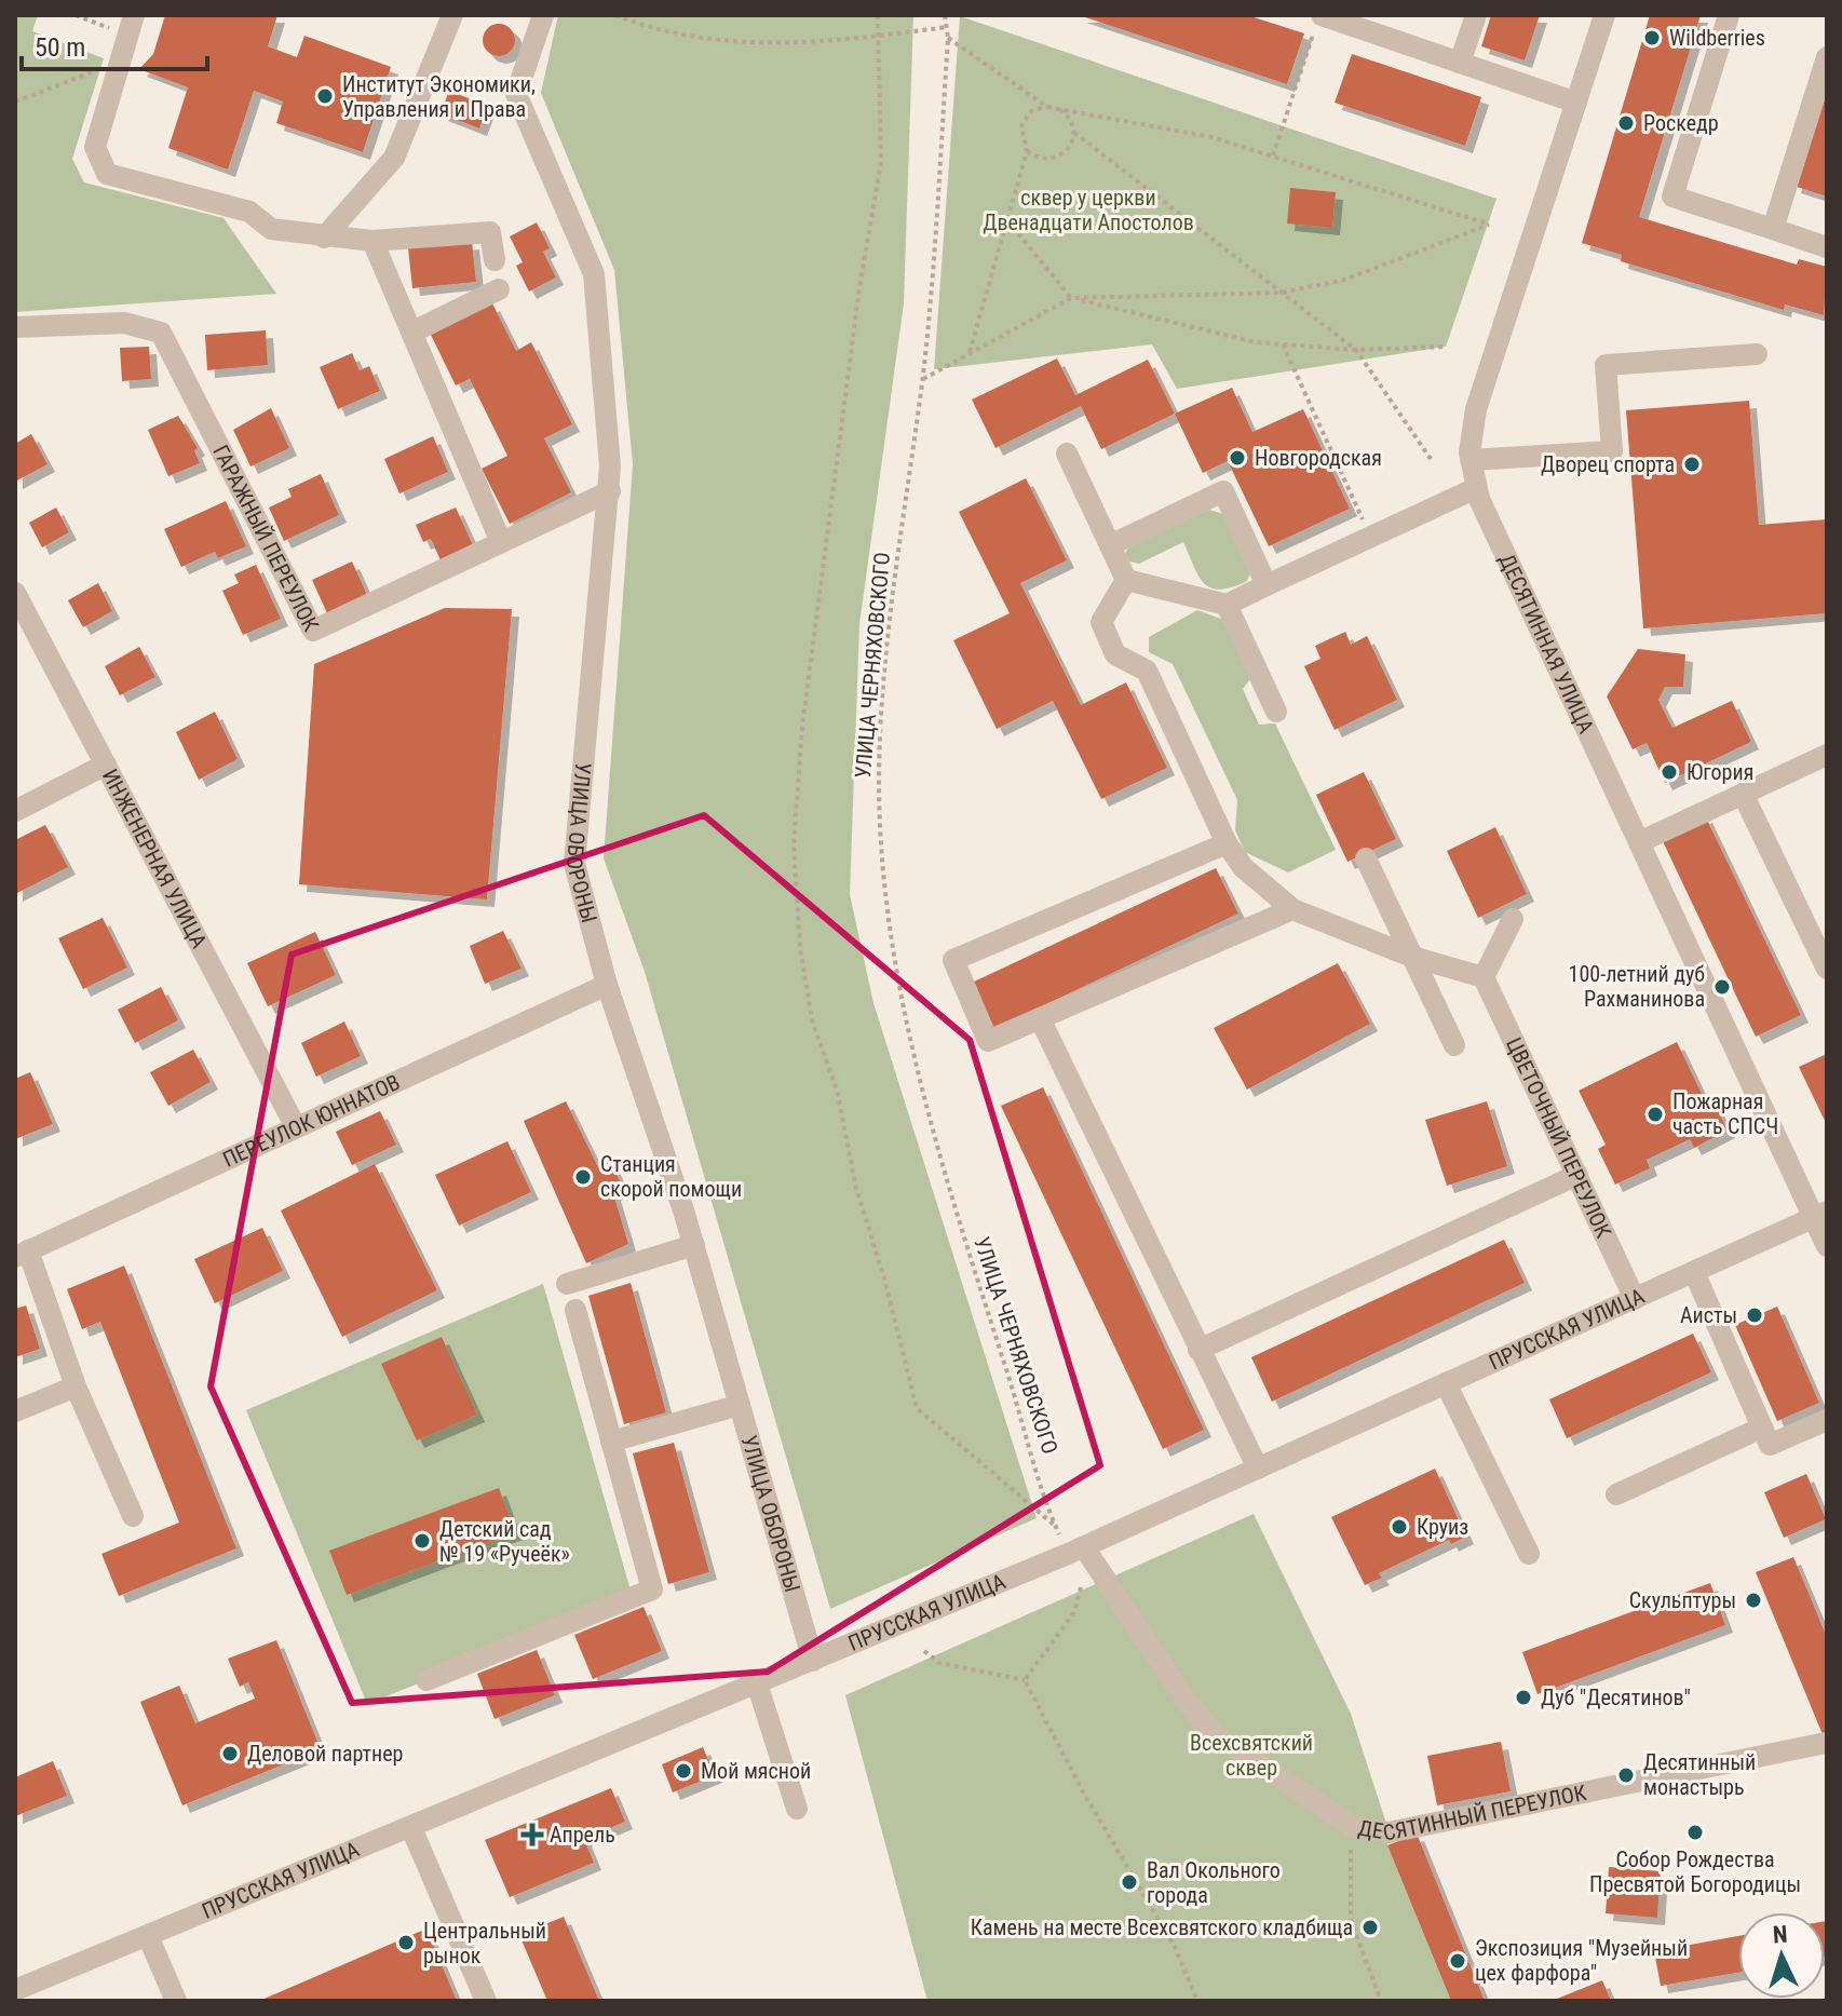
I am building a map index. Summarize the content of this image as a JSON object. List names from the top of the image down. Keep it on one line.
{"streets":{"street":["ГАРАЖНЫЙ ПЕРЕУЛОК","ДЕСЯТИННАЯ УЛИЦА","УЛИЦА ОБОРОНЫ","ИНЖЕНЕРНАЯ УЛИЦА","ПЕРЕУЛОК ЮННАТОВ","ЦВЕТОЧНЫЙ ПЕРЕУЛОК","ПРУССКАЯ УЛИЦА","ДЕСЯТИННЫЙ ПЕРЕУЛОК"],"path":["УЛИЦА ЧЕРНЯХОВСКОГО"]},"crossings":[["ГАРАЖНЫЙ ПЕРЕУЛОК","УЛИЦА ОБОРОНЫ"],["ДЕСЯТИННАЯ УЛИЦА","ПРУССКАЯ УЛИЦА"],["УЛИЦА ЧЕРНЯХОВСКОГО","ПРУССКАЯ УЛИЦА"],["УЛИЦА ЧЕРНЯХОВСКОГО","ДЕСЯТИННЫЙ ПЕРЕУЛОК"],["УЛИЦА ОБОРОНЫ","ПЕРЕУЛОК ЮННАТОВ"],["УЛИЦА ОБОРОНЫ","ПРУССКАЯ УЛИЦА"],["ИНЖЕНЕРНАЯ УЛИЦА","ПЕРЕУЛОК ЮННАТОВ"],["ЦВЕТОЧНЫЙ ПЕРЕУЛОК","ПРУССКАЯ УЛИЦА"],["ПРУССКАЯ УЛИЦА","ДЕСЯТИННЫЙ ПЕРЕУЛОК"]],"parks":["сквер у церкви Двенадцати Апостолов","Всехсвятский сквер"],"places":{"other":["Wildberries","Институт Экономики, Управления и Права","Роскедр","Новгородская","Дворец спорта","Югория","100-летний дуб Рахманинова","Пожарная часть СПСЧ","Станция скорой помощи","Аисты","Круиз","Детский сад № 19 «Ручеёк»","Скульптуры","Дуб \"Десятинов\"","Деловой партнер","Мой мясной","Десятинный монастырь","Собор Рождества Пресвятой Богородицы","Вал Окольного города","Камень на месте Всехсвятского кладбища","Центральный рынок","Экспозиция \"Музейный цех фарфора\""],"health":["Апрель"]},"scale_bar":"50 m","north":"top"}
